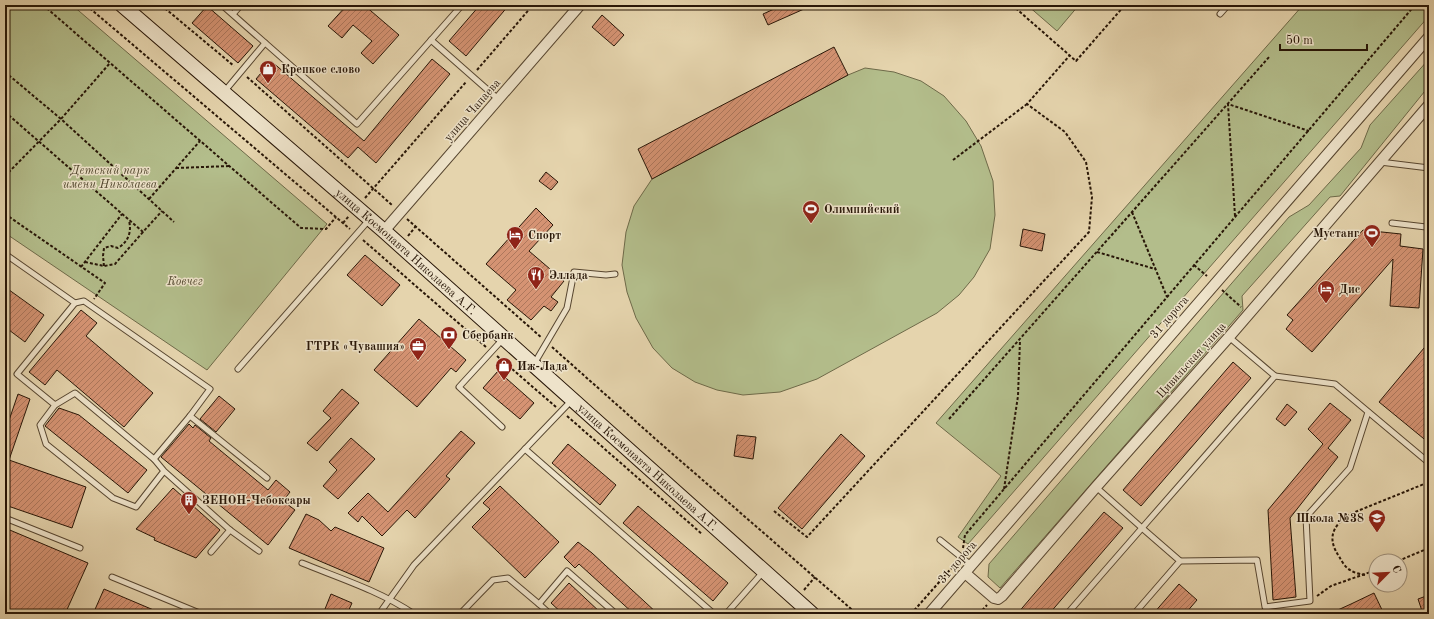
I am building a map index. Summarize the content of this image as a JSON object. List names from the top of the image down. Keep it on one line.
{"streets":{"street":["улица Чапаева","улица Космонавта Николаева А.Г.","31 дорога","Цивильская улица"]},"crossings":[["улица Чапаева","улица Космонавта Николаева А.Г."],["31 дорога","Цивильская улица"]],"parks":["Детский парк имени Николаева","Ковчег"],"places":{"shop":["Крепкое слово","Иж-Лада"],"sports":["Олимпийский","Мустанг"],"hotel":["Спорт","Дис"],"restaurant":["Эллада"],"bank":["Сбербанк"],"office":["ГТРК «Чувашия»"],"building":["ЗЕНОН-Чебоксары"],"school or university":["Школа №38"]},"scale_bar":"50 m","north":"top right"}
